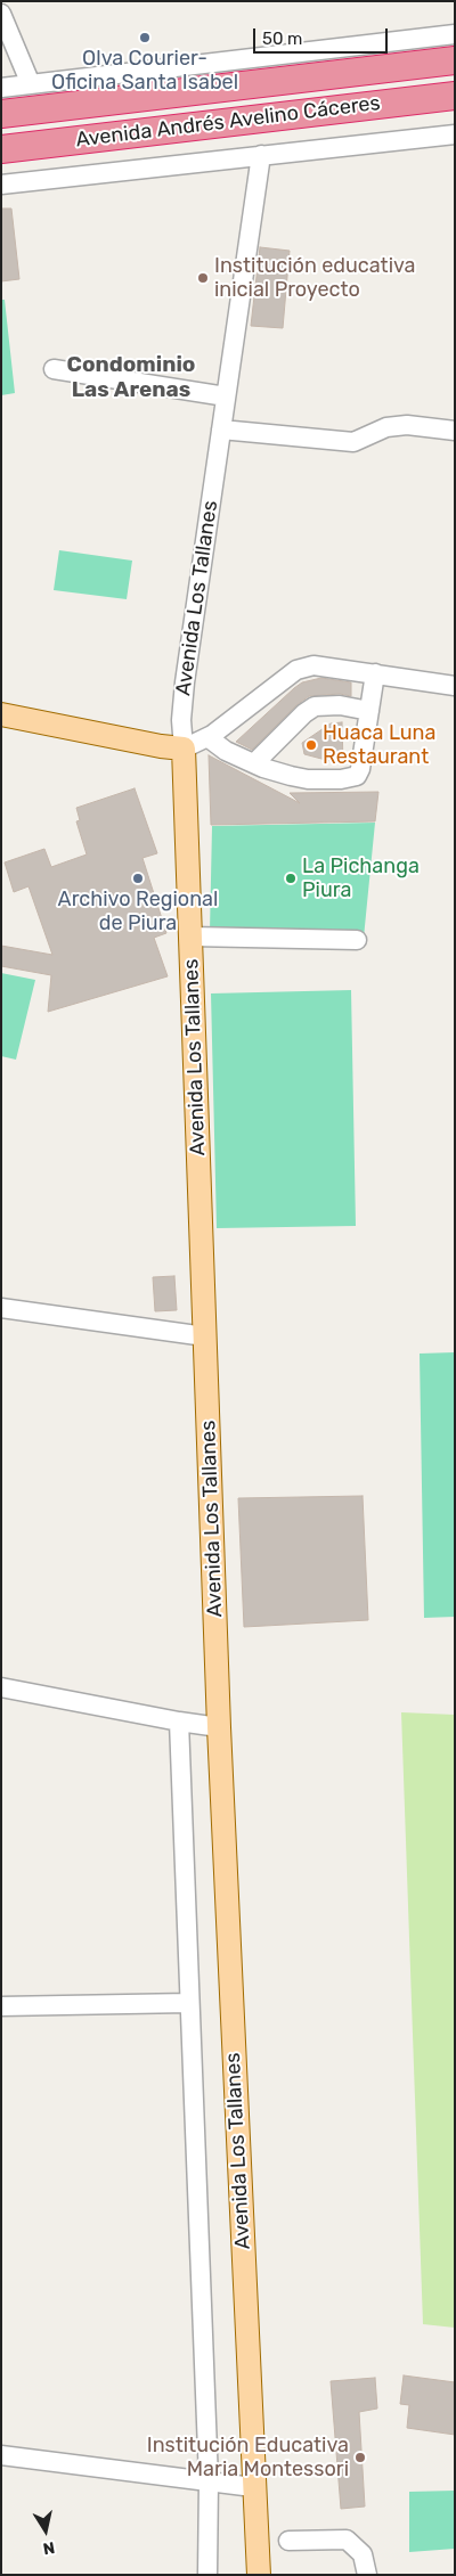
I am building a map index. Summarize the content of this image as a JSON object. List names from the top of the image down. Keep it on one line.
{"streets":{"highway":["Avenida Andrés Avelino Cáceres"],"main road":["Avenida Los Tallanes"]},"crossings":[["Avenida Andrés Avelino Cáceres","Avenida Los Tallanes"]],"districts":["Condominio Las Arenas"],"places":["Olva Courier- Oficina Santa Isabel","Institución educativa inicial Proyecto","Huaca Luna Restaurant","Archivo Regional de Piura","La Pichanga Piura","Institución Educativa Maria Montessori"],"scale_bar":"50 m","north":"bottom"}
